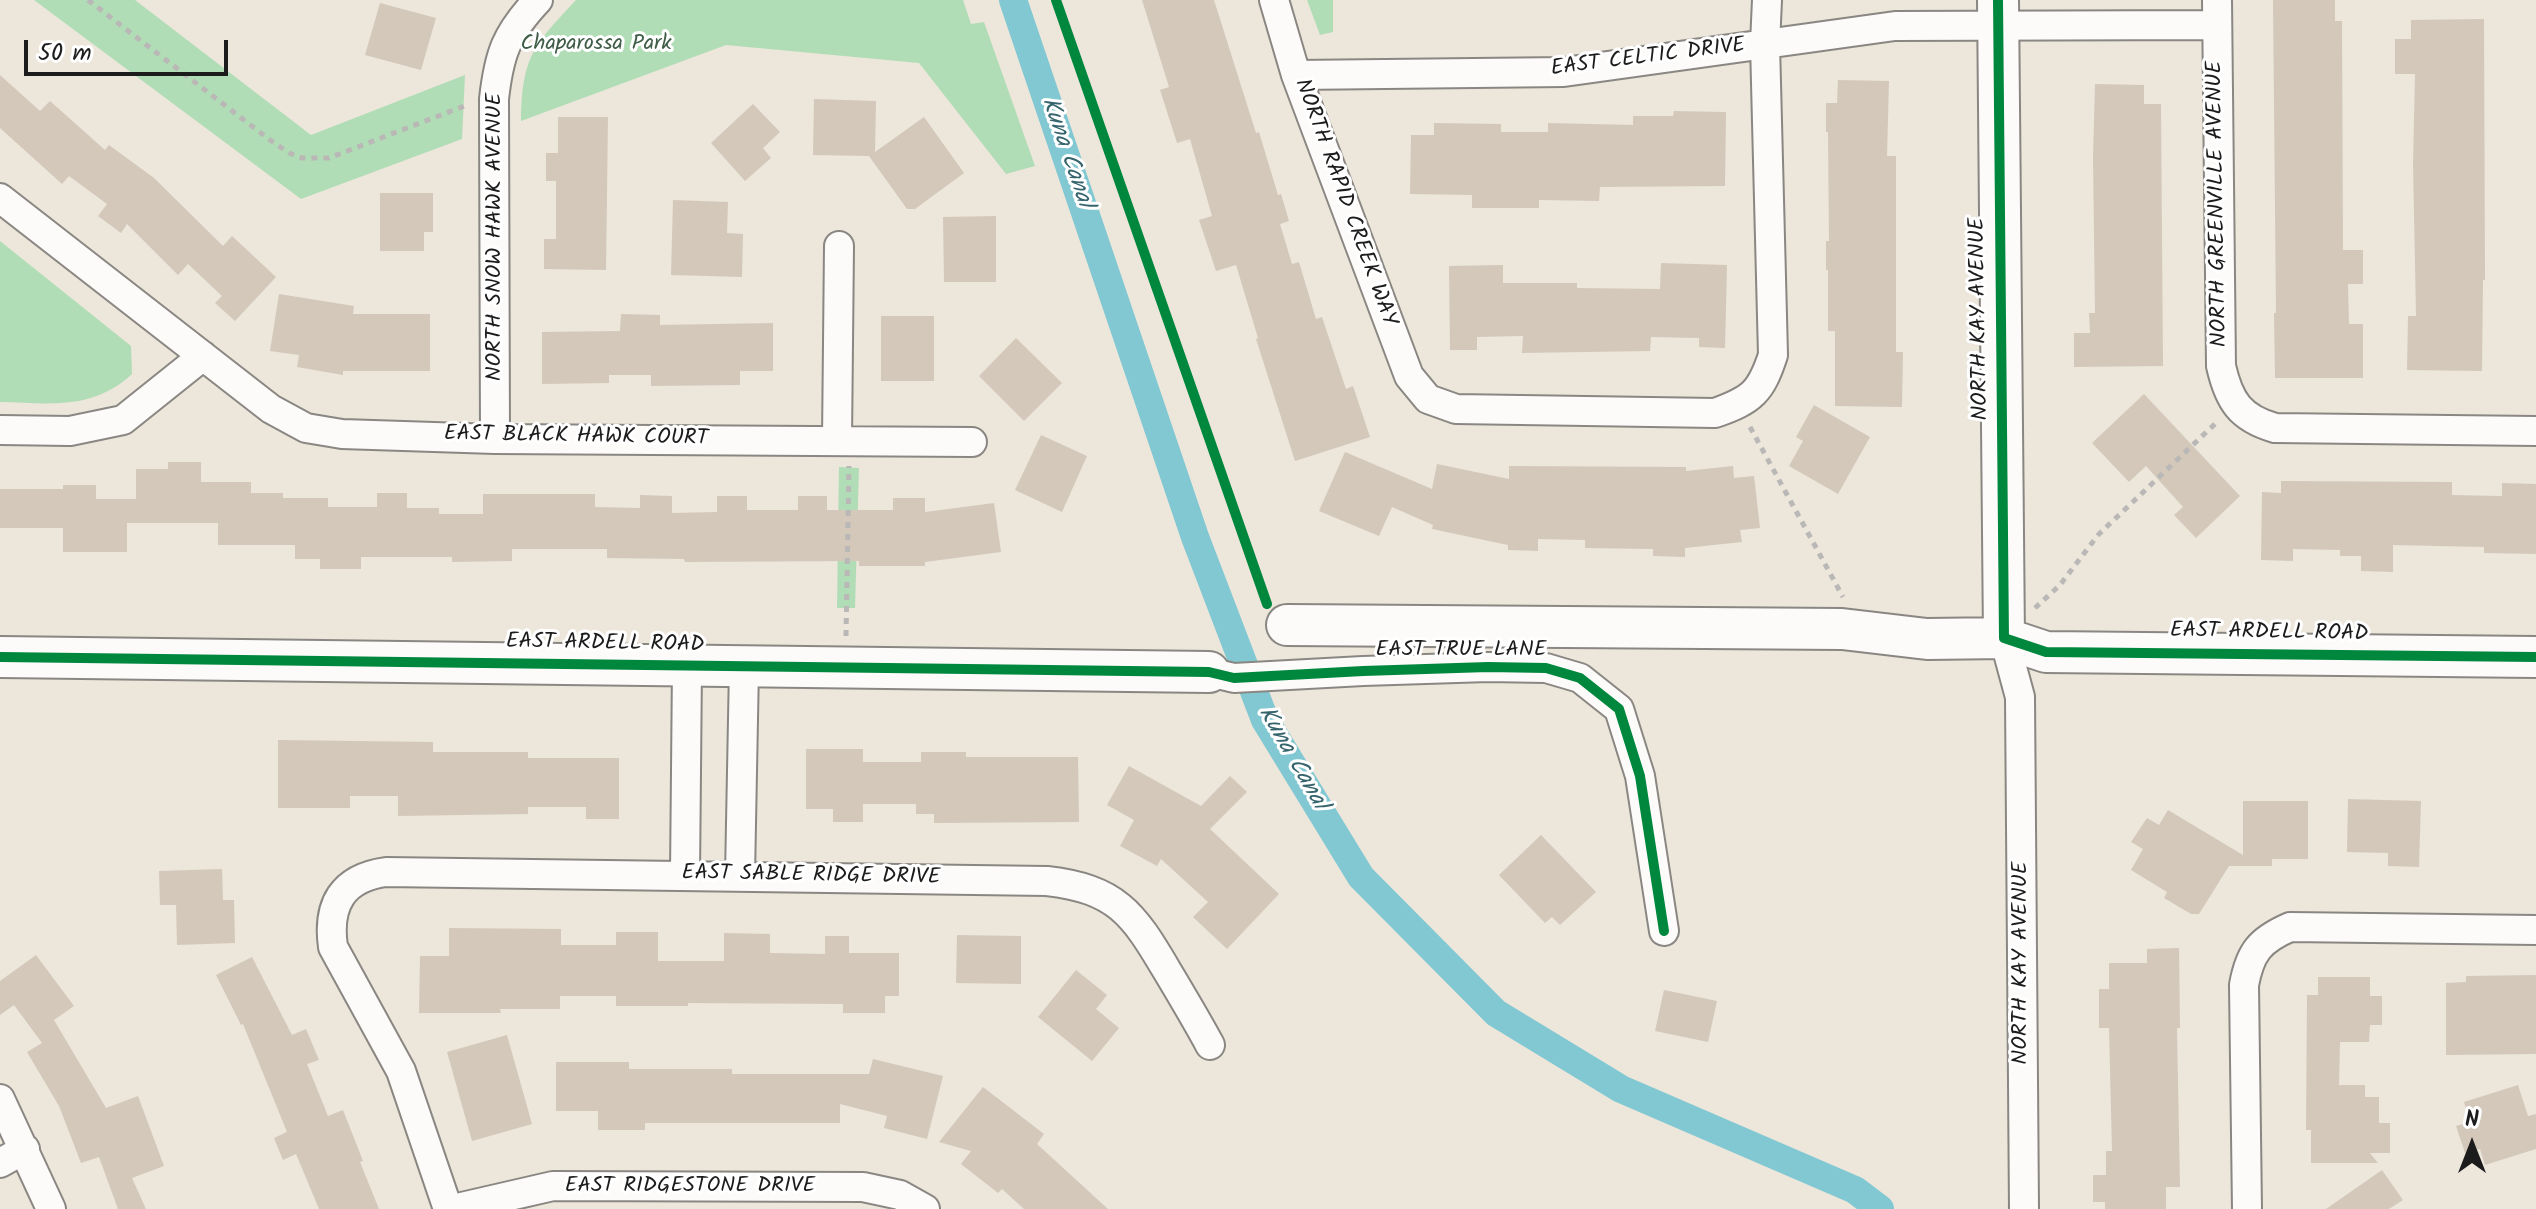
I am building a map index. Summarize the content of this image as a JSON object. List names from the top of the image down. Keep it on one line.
{"streets":{"street":["EAST CELTIC DRIVE","NORTH RAPID CREEK WAY","NORTH GREENVILLE AVENUE","NORTH SNOW HAWK AVENUE","NORTH KAY AVENUE","EAST BLACK HAWK COURT","EAST ARDELL ROAD","EAST TRUE LANE","EAST SABLE RIDGE DRIVE","EAST RIDGESTONE DRIVE"]},"crossings":[["EAST CELTIC DRIVE","NORTH RAPID CREEK WAY"],["EAST CELTIC DRIVE","NORTH GREENVILLE AVENUE"],["EAST CELTIC DRIVE","NORTH KAY AVENUE"],["NORTH SNOW HAWK AVENUE","EAST BLACK HAWK COURT"],["NORTH KAY AVENUE","EAST ARDELL ROAD"],["EAST ARDELL ROAD","EAST TRUE LANE"],["EAST SABLE RIDGE DRIVE","EAST RIDGESTONE DRIVE"]],"water":["Kuna Canal"],"parks":["Chaparossa Park"],"scale_bar":"50 m","north":"top"}
